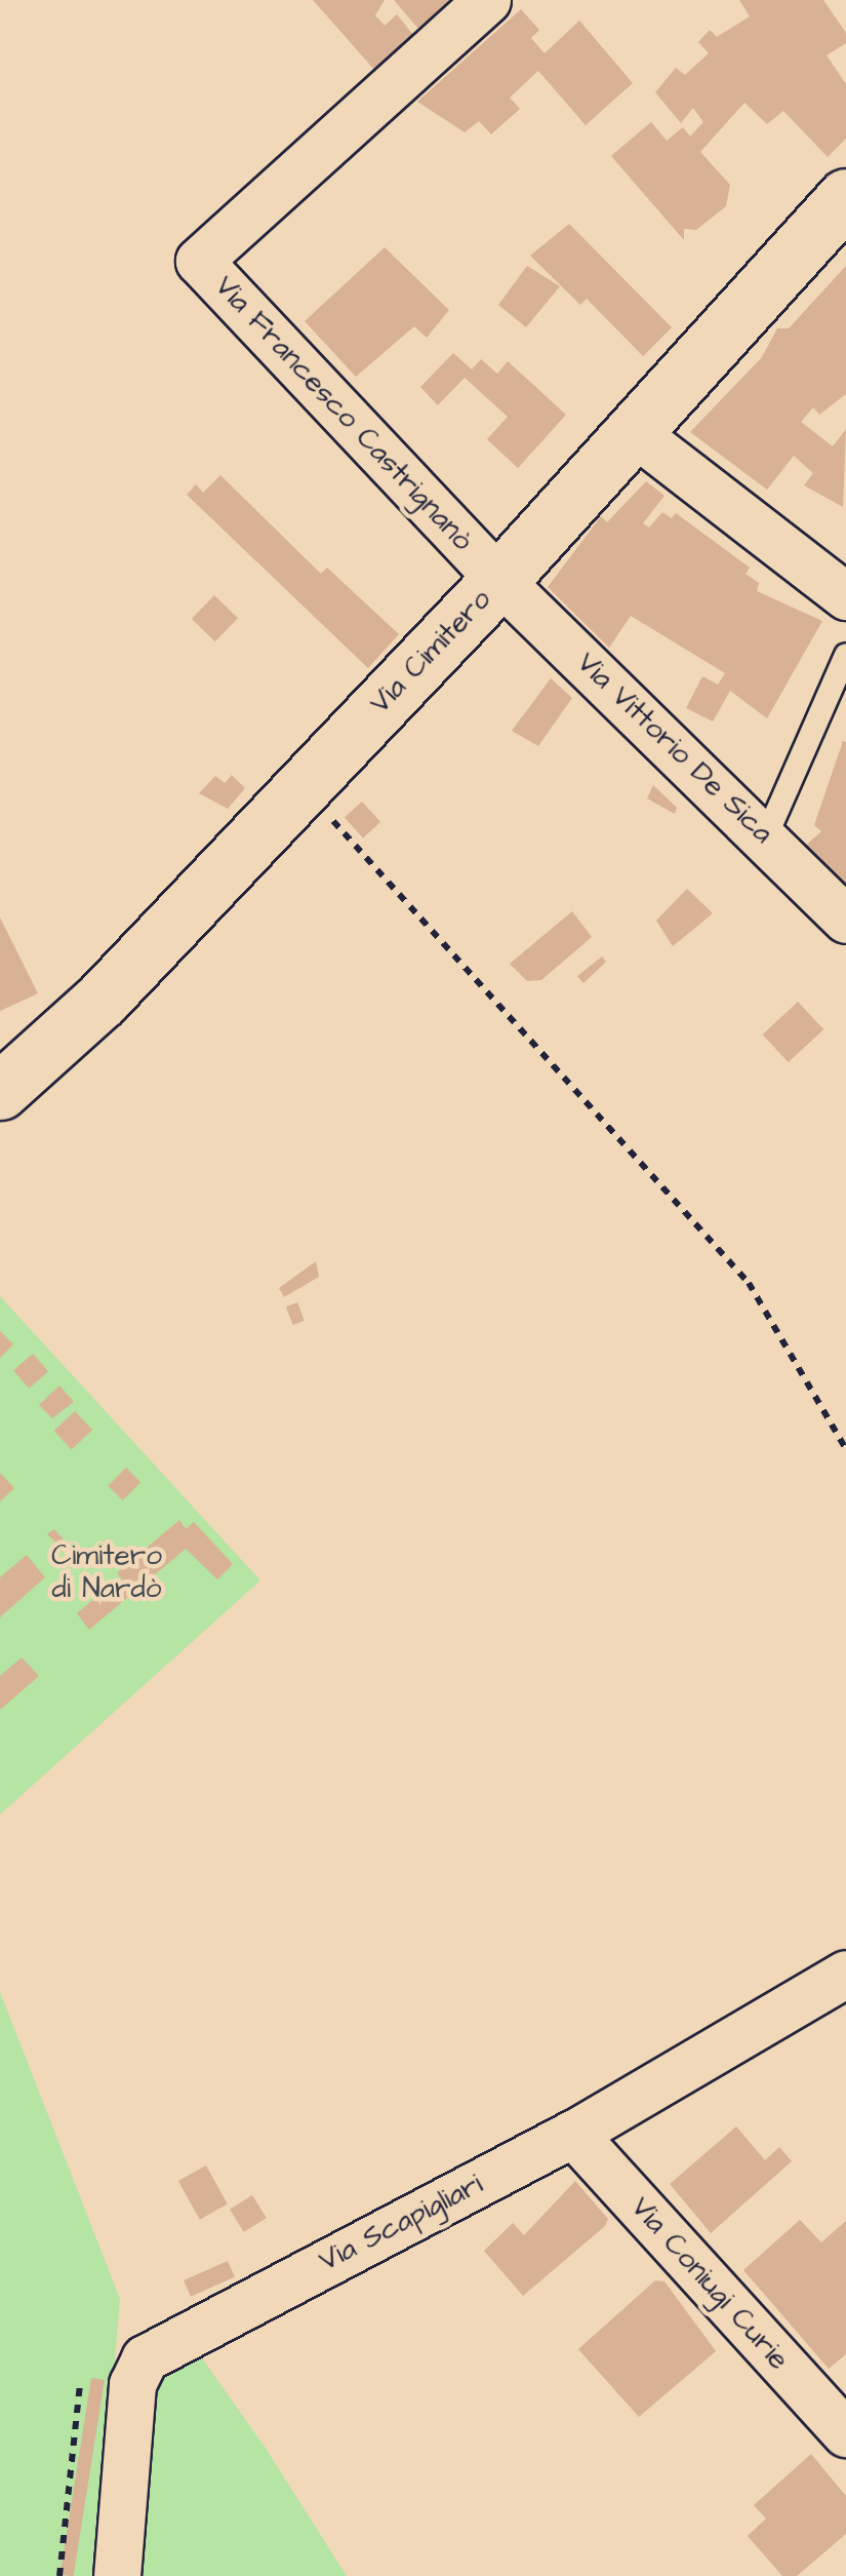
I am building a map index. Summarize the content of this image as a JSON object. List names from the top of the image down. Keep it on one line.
{"streets":{"street":["Via Francesco Castrignanò","Via Cimitero","Via Vittorio De Sica","Via Scapigliari","Via Coniugi Curie"]},"crossings":[["Via Francesco Castrignanò","Via Cimitero"],["Via Francesco Castrignanò","Via Vittorio De Sica"],["Via Cimitero","Via Vittorio De Sica"],["Via Scapigliari","Via Coniugi Curie"]],"parks":["Cimitero di Nardò"]}
